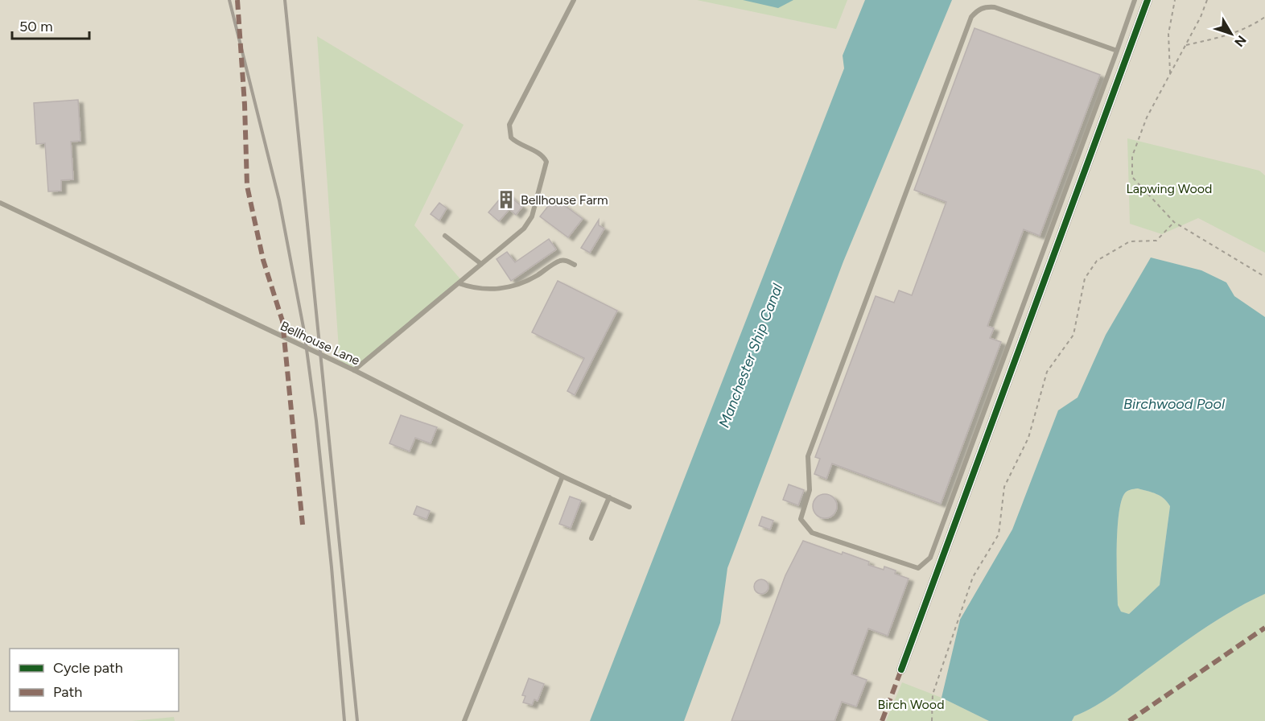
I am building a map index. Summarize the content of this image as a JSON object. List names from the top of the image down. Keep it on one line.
{"streets":{"lane":["Bellhouse Lane"]},"water":["Manchester Ship Canal","Birchwood Pool"],"parks":["Lapwing Wood","Birch Wood"],"places":{"building":["Bellhouse Farm"]},"legend":["Cycle path","Path"],"scale_bar":"50 m","north":"bottom right"}
